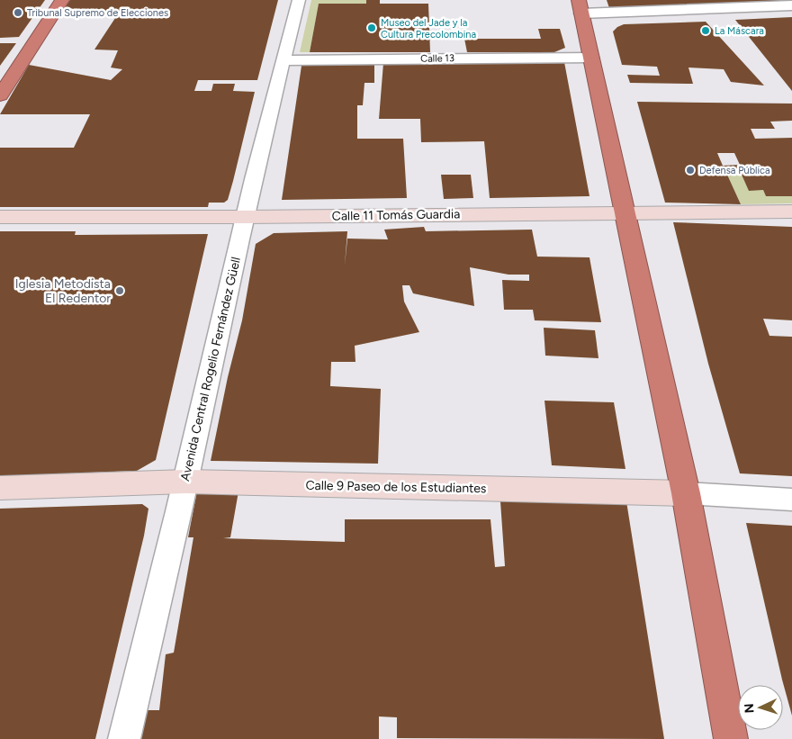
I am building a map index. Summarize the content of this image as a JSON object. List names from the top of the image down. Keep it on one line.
{"streets":{"street":["Calle 13","Calle 11 Tomás Guardia","Avenida Central Rogelio Fernández Güell","Calle 9 Paseo de los Estudiantes"]},"crossings":[["Calle 13","Avenida Central Rogelio Fernández Güell"],["Calle 11 Tomás Guardia","Avenida Central Rogelio Fernández Güell"],["Avenida Central Rogelio Fernández Güell","Calle 9 Paseo de los Estudiantes"]],"places":["Tribunal Supremo de Elecciones","Museo del Jade y la Cultura Precolombina","La Máscara","Defensa Pública","Iglesia Metodista El Redentor"],"north":"left"}
